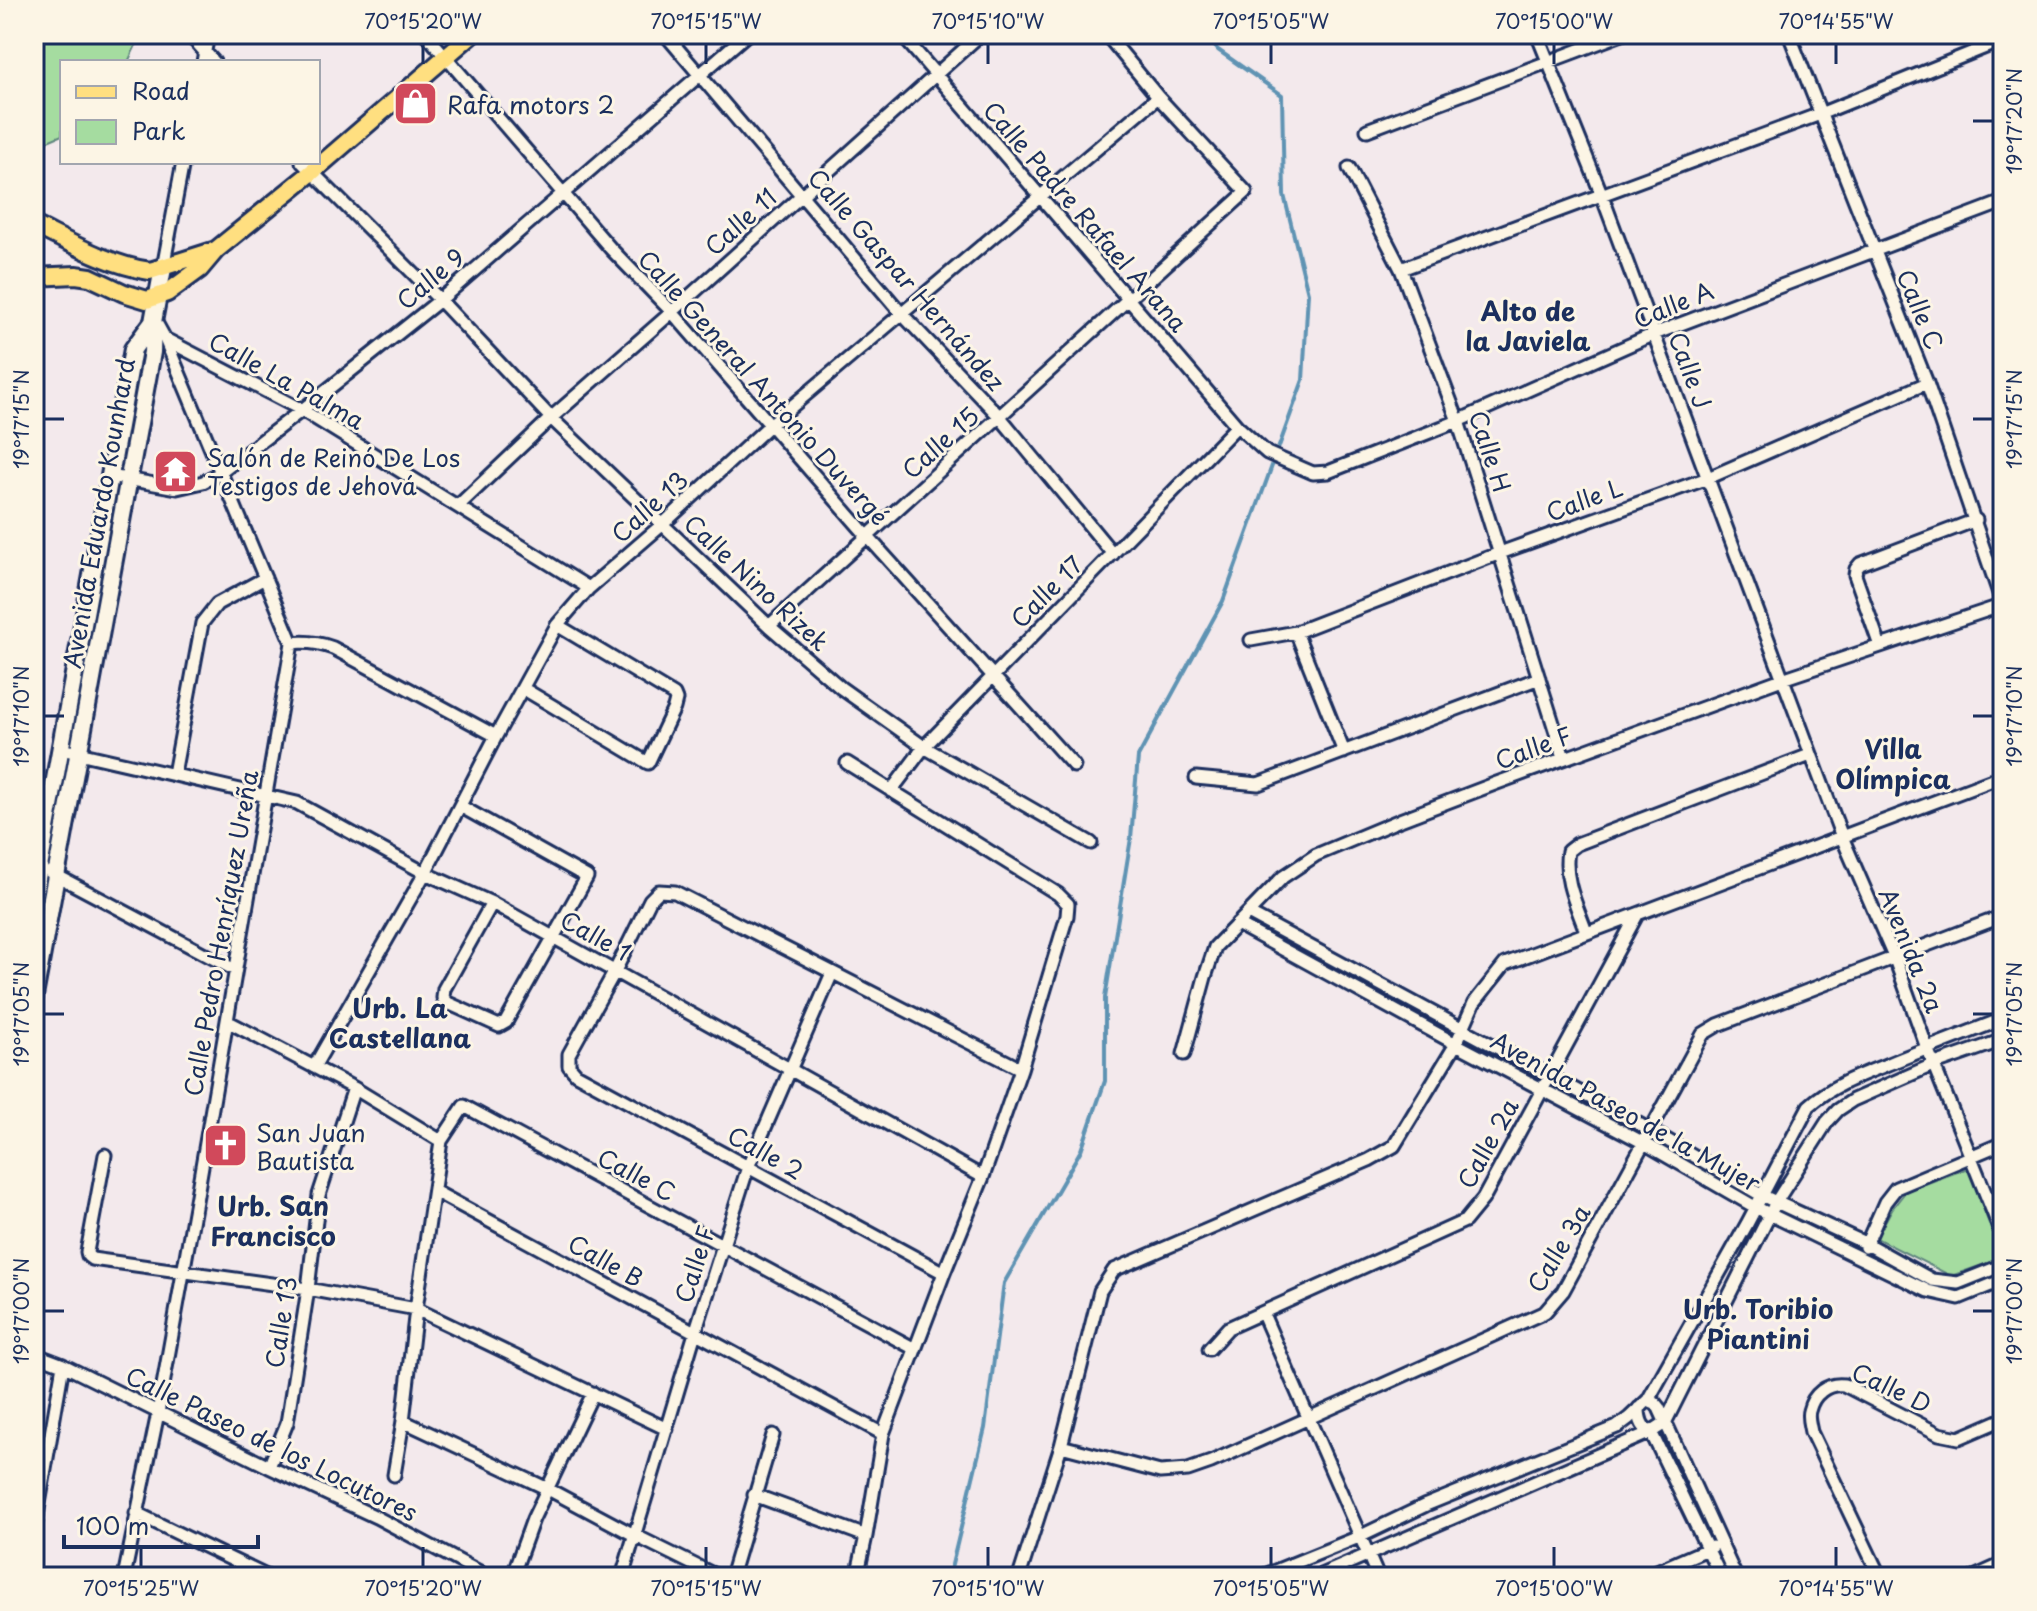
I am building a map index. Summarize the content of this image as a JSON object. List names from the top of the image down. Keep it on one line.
{"streets":{"street":["Calle Padre Rafael Arana","Calle 11","Calle 9","Calle Gaspar Hernández","Calle A","Calle C","Calle J","Calle La Palma","Calle General Antonio Duvergé","Calle 15","Calle H","Calle L","Calle 13","Avenida Eduardo Kounhard","Calle Nino Rizek","Calle 17","Calle F","Calle Pedro Henríquez Ureña","Calle 1","Avenida 2a","Avenida Paseo de la Mujer","Calle 2a","Calle 2","Calle 3a","Calle B","Calle D","Calle Paseo de los Locutores"]},"crossings":[["Calle Padre Rafael Arana","Calle 11"],["Calle Padre Rafael Arana","Calle A"],["Calle Padre Rafael Arana","Calle 15"],["Calle Padre Rafael Arana","Calle 13"],["Calle Padre Rafael Arana","Calle 17"],["Calle 11","Calle Gaspar Hernández"],["Calle 11","Calle La Palma"],["Calle 11","Calle General Antonio Duvergé"],["Calle 11","Calle Nino Rizek"],["Calle 9","Calle Gaspar Hernández"],["Calle 9","Calle La Palma"],["Calle 9","Calle General Antonio Duvergé"],["Calle 9","Avenida Eduardo Kounhard"],["Calle 9","Calle Nino Rizek"],["Calle Gaspar Hernández","Calle 15"],["Calle Gaspar Hernández","Calle 13"],["Calle Gaspar Hernández","Calle 17"],["Calle A","Calle C"],["Calle A","Calle J"],["Calle A","Calle H"],["Calle A","Calle 17"],["Calle C","Calle L"],["Calle C","Calle F"],["Calle J","Calle L"],["Calle J","Calle F"],["Calle J","Avenida 2a"],["Calle La Palma","Calle 13"],["Calle General Antonio Duvergé","Calle 15"],["Calle General Antonio Duvergé","Calle 13"],["Calle General Antonio Duvergé","Calle 17"],["Calle 15","Calle 13"],["Calle 15","Calle Nino Rizek"],["Calle H","Calle L"],["Calle H","Calle F"],["Calle 13","Calle Nino Rizek"],["Calle 13","Calle 1"],["Calle 13","Calle Paseo de los Locutores"],["Avenida Eduardo Kounhard","Calle 1"],["Calle Nino Rizek","Calle 17"],["Calle F","Calle 1"],["Calle F","Avenida 2a"],["Calle F","Avenida Paseo de la Mujer"],["Calle F","Calle 2"],["Calle F","Calle B"],["Calle Pedro Henríquez Ureña","Calle 1"],["Calle Pedro Henríquez Ureña","Calle Paseo de los Locutores"],["Calle 1","Calle 2"],["Avenida 2a","Calle 3a"],["Avenida Paseo de la Mujer","Calle 2a"],["Avenida Paseo de la Mujer","Calle 3a"]],"districts":["Alto de la Javiela","Villa Olímpica","Urb. La Castellana","Urb. San Francisco","Urb. Toribio Piantini"],"places":{"shop":["Rafa motors 2"],"temple":["Salón de Reinó De Los Testigos de Jehová"],"church":["San Juan Bautista"]},"legend":["Road","Park"],"scale_bar":"100 m","coordinates":["70°15'20\"W","70°15'15\"W","70°15'10\"W","70°15'05\"W","70°15'00\"W","70°14'55\"W","19°17'20\"N","19°17'15\"N","19°17'10\"N","19°17'05\"N","19°17'00\"N","70°15'25\"W"]}
